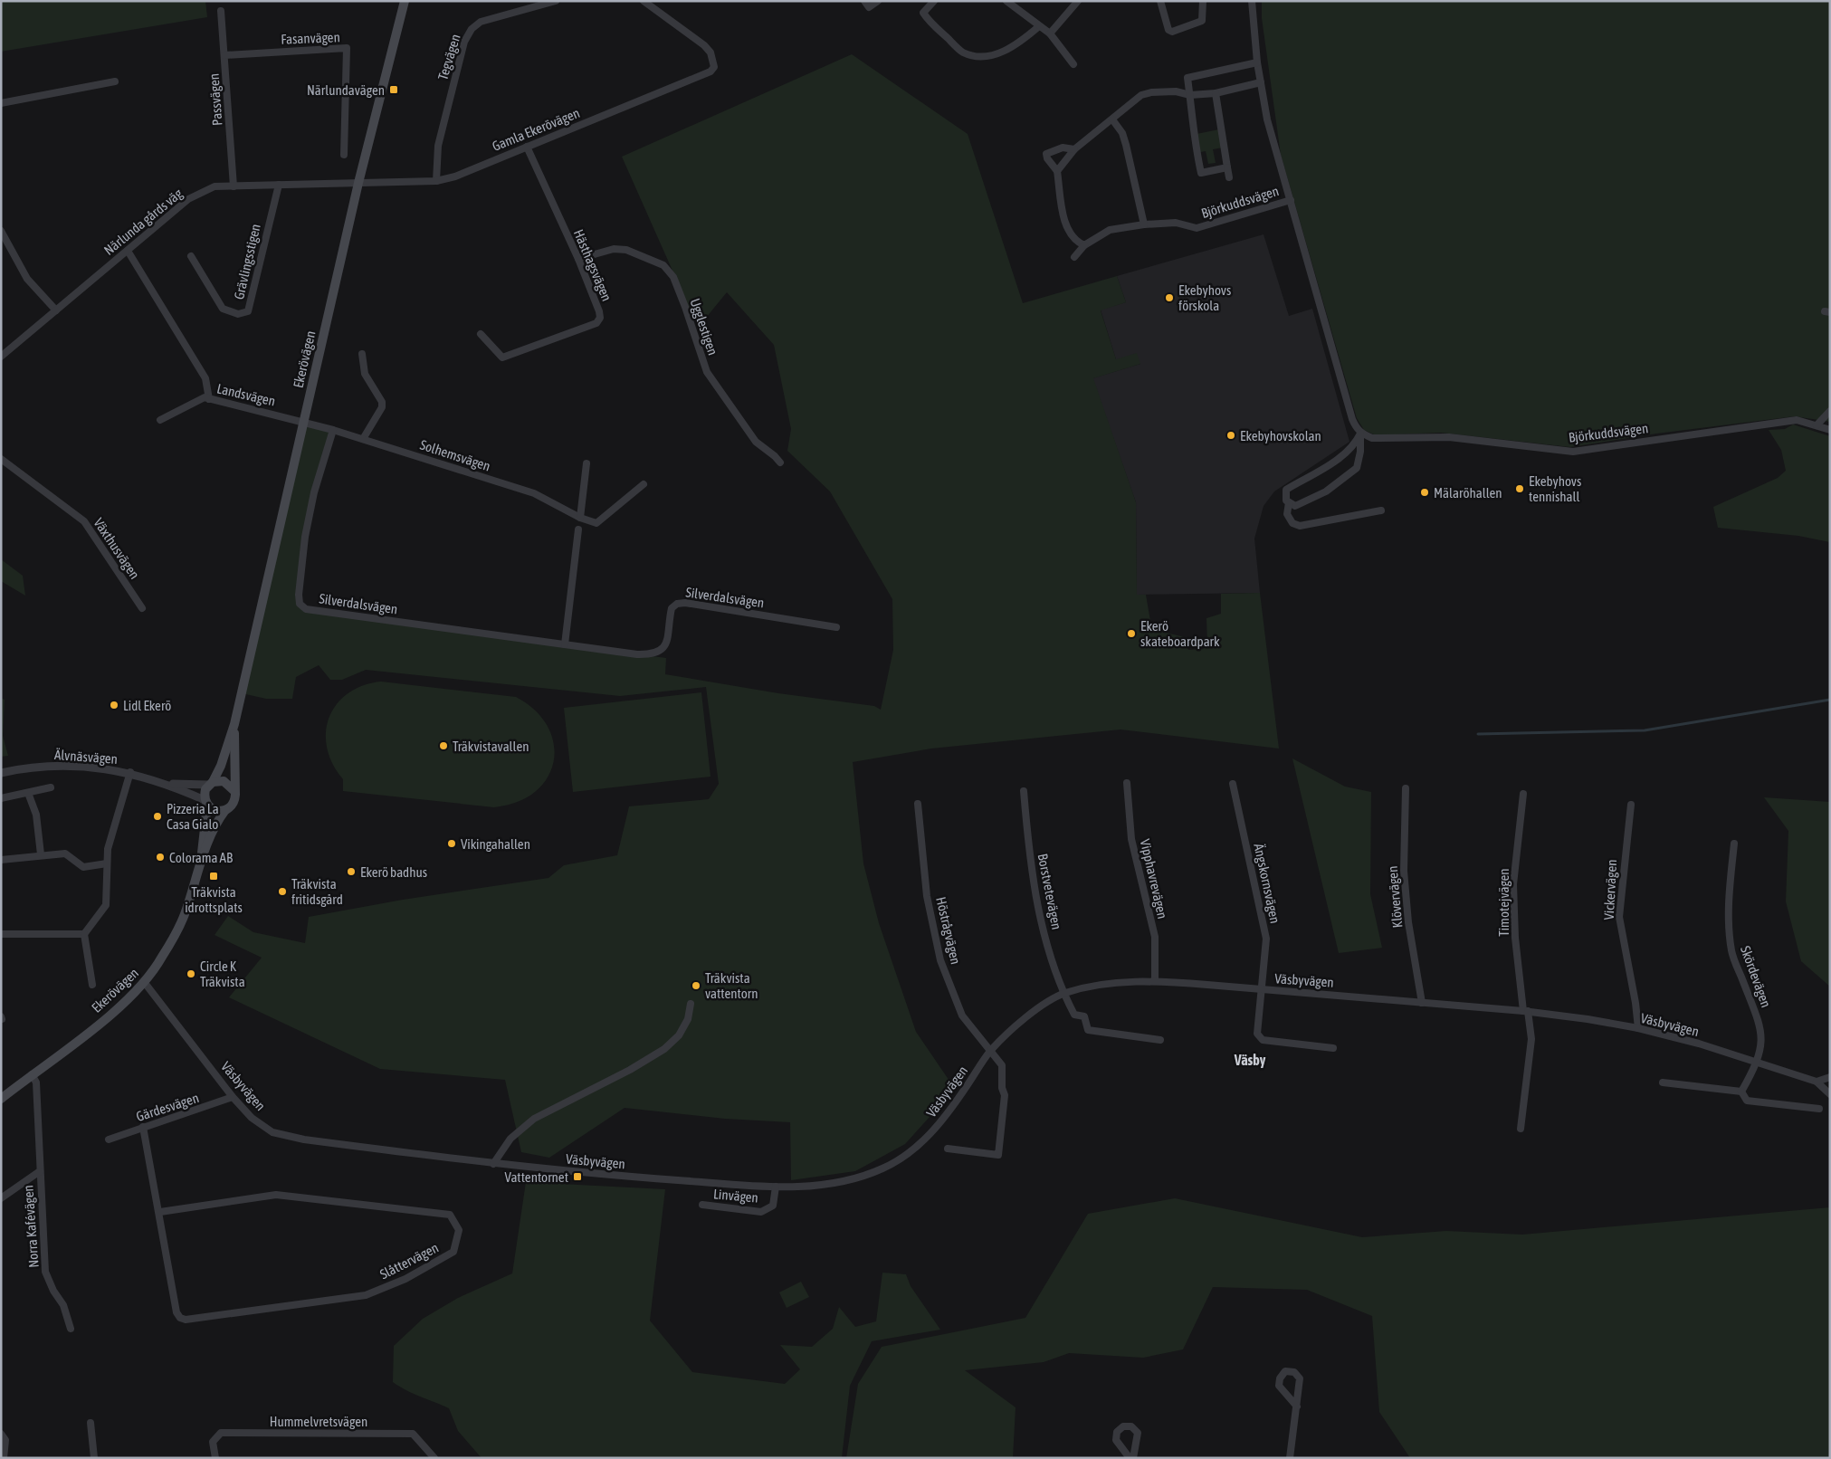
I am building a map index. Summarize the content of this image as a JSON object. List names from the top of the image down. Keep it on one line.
{"streets":{"main road":["Ekerövägen"],"street":["Fasanvägen","Tegvägen","Passvägen","Gamla Ekerövägen","Björkuddsvägen","Närlunda gårds väg","Grävlingsstigen","Hästhagsvägen","Ugglestigen","Landsvägen","Solhemsvägen","Växthusvägen","Silverdalsvägen","Älvnäsvägen","Vipphavrevägen","Ängskornsvägen","Vickervägen","Borstvetevägen","Klövervägen","Timotejvägen","Höstrågvägen","Skördevägen","Väsbyvägen","Gärdesvägen","Linvägen","Norra Kafévägen","Slåttervägen","Hummelvretsvägen"]},"crossings":[["Fasanvägen","Passvägen"],["Tegvägen","Gamla Ekerövägen"],["Passvägen","Närlunda gårds väg"],["Gamla Ekerövägen","Närlunda gårds väg"],["Gamla Ekerövägen","Hästhagsvägen"],["Gamla Ekerövägen","Ekerövägen"],["Närlunda gårds väg","Grävlingsstigen"],["Närlunda gårds väg","Ekerövägen"],["Hästhagsvägen","Ugglestigen"],["Ekerövägen","Landsvägen"],["Ekerövägen","Solhemsvägen"],["Ekerövägen","Älvnäsvägen"],["Ekerövägen","Väsbyvägen"],["Ekerövägen","Norra Kafévägen"],["Landsvägen","Solhemsvägen"],["Solhemsvägen","Silverdalsvägen"],["Vipphavrevägen","Väsbyvägen"],["Ängskornsvägen","Väsbyvägen"],["Vickervägen","Väsbyvägen"],["Borstvetevägen","Väsbyvägen"],["Klövervägen","Väsbyvägen"],["Timotejvägen","Väsbyvägen"],["Höstrågvägen","Väsbyvägen"],["Skördevägen","Väsbyvägen"],["Väsbyvägen","Gärdesvägen"],["Väsbyvägen","Linvägen"],["Gärdesvägen","Slåttervägen"]],"districts":["Väsby"],"places":{"transit":["Närlundavägen","Träkvista idrottsplats","Vattentornet"],"other":["Ekebyhovs förskola","Ekebyhovskolan","Ekebyhovs tennishall","Mälaröhallen","Ekerö skateboardpark","Lidl Ekerö","Träkvistavallen","Pizzeria La Casa Gialo","Vikingahallen","Colorama AB","Ekerö badhus","Träkvista fritidsgård","Circle K Träkvista","Träkvista vattentorn"]}}
